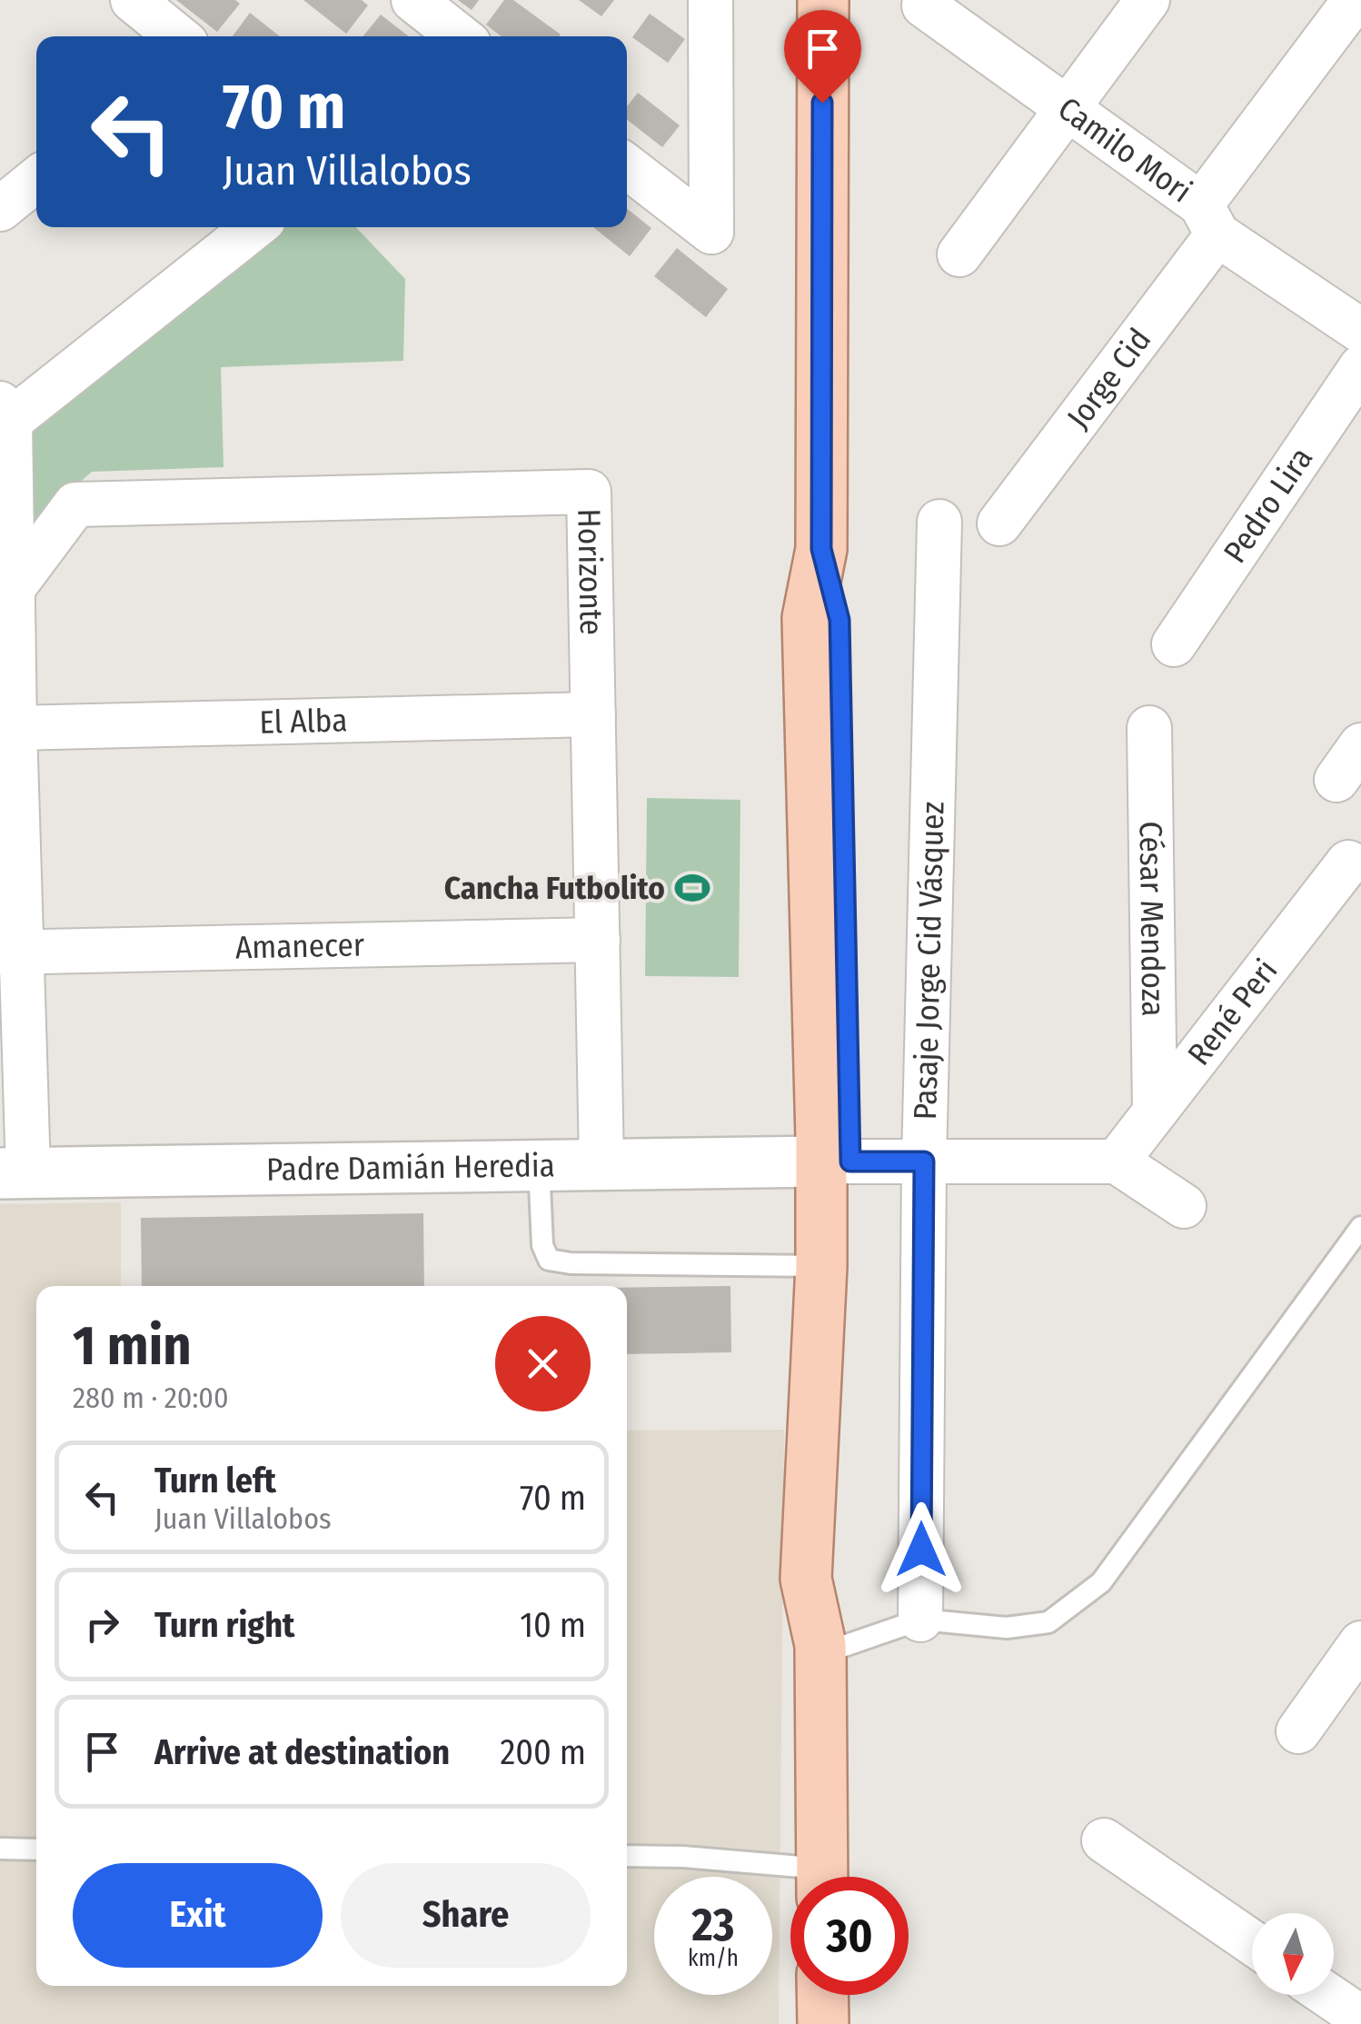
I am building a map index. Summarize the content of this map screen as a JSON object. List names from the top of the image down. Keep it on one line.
{"streets":{"street":["Camilo Mori","Jorge Cid","Pedro Lira","Horizonte","El Alba","César Mendoza","Amanecer","Pasaje Jorge Cid Vásquez","René Peri","Padre Damián Heredia"]},"crossings":[["Camilo Mori","Jorge Cid"],["Horizonte","El Alba"],["Horizonte","Amanecer"],["Horizonte","Padre Damián Heredia"],["César Mendoza","René Peri"]],"places":{"sports":["Cancha Futbolito"]},"north":"bottom","page":{"turn":["70 m","Juan Villalobos"],"heading":["1 min","280 m · 20:00"],"list":[{"name":"Turn left","note":"Juan Villalobos","value":"70 m"},{"name":"Turn right","value":"10 m"},{"name":"Arrive at destination","value":"200 m"}],"buttons":["Exit","Share"],"speed":"23 km/h","limit":"30"}}
